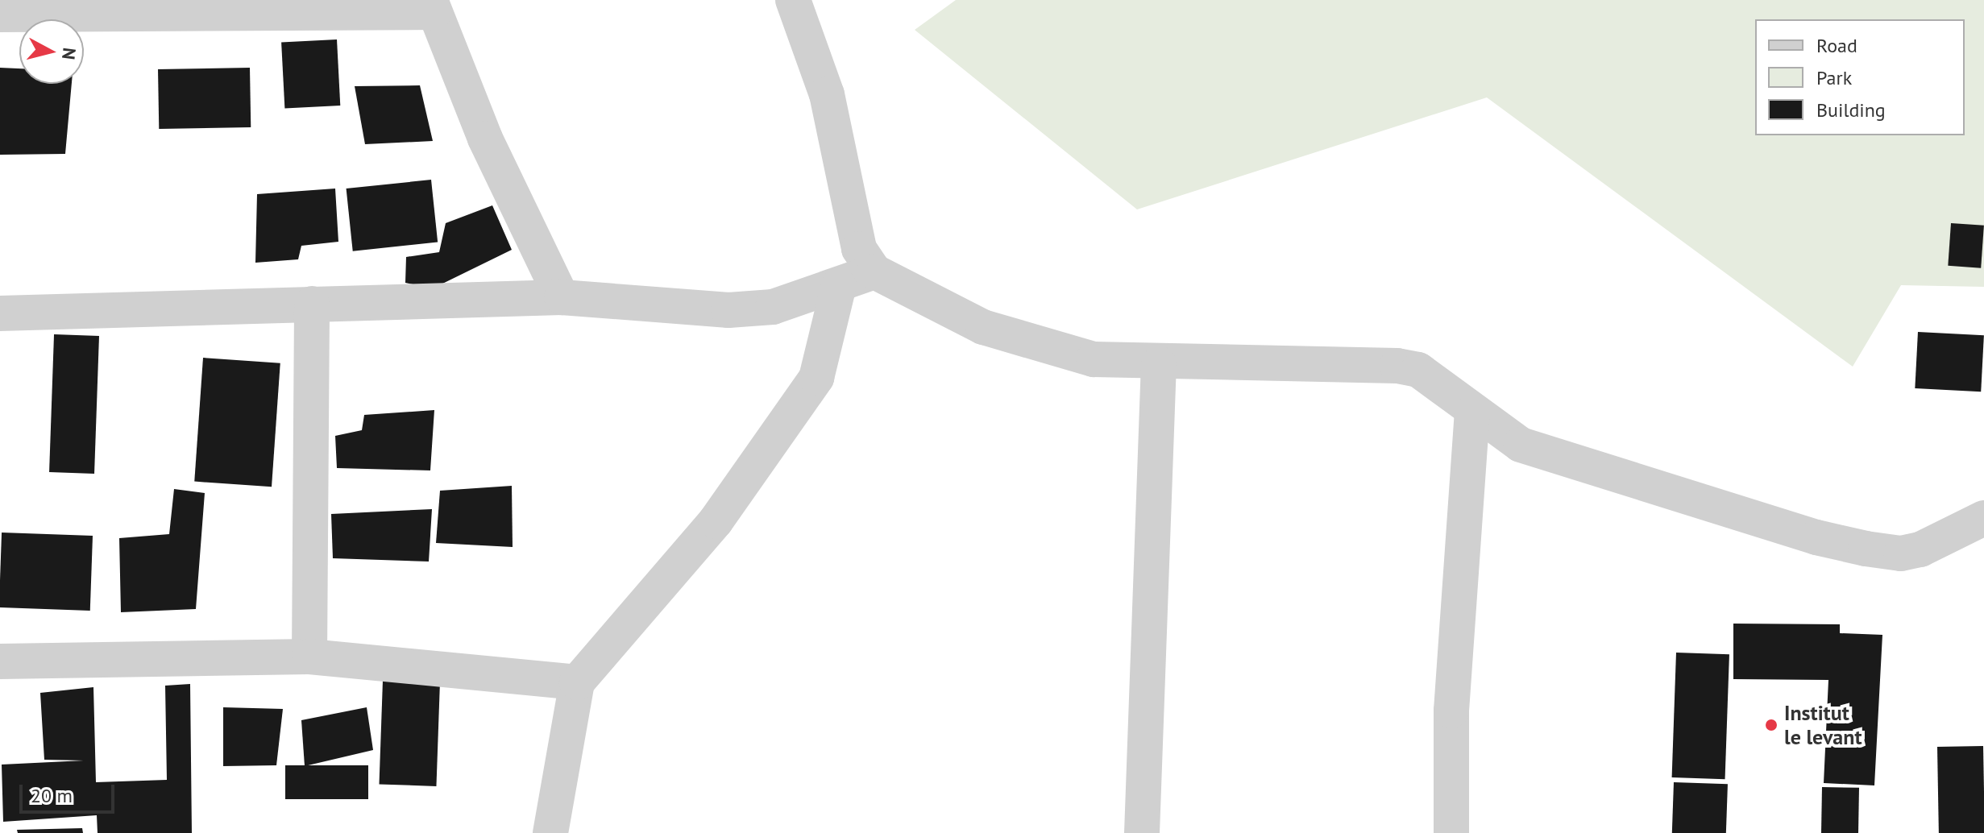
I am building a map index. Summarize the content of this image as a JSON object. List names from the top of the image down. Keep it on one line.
{"places":["Institut le levant"],"legend":["Road","Park","Building"],"scale_bar":"20 m","north":"right"}
